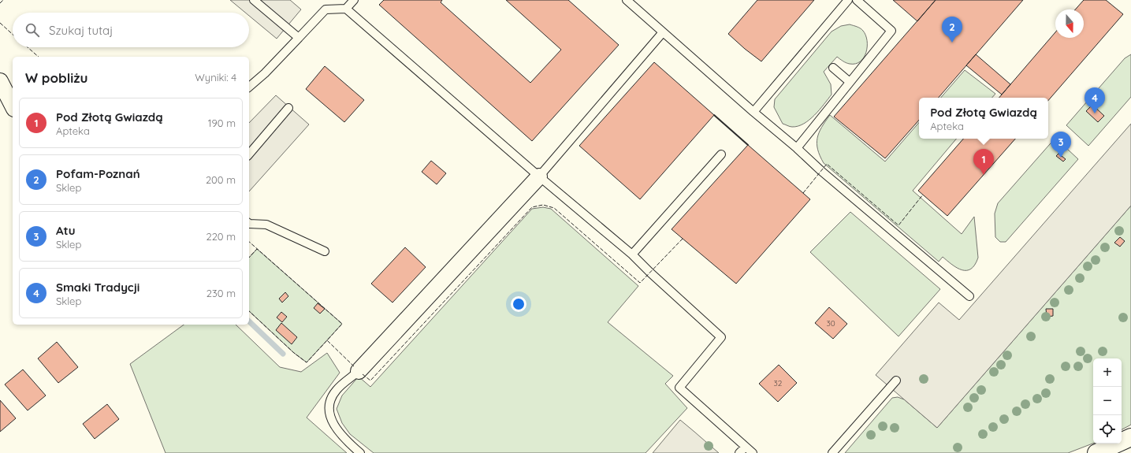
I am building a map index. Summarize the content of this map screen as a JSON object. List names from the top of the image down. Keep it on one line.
{"house_numbers":["30","32"],"north":"bottom","page":{"search":"Szukaj tutaj","pins":["2","4","3","1"],"heading":["W pobliżu","Wyniki: 4"],"popup":["Pod Złotą Gwiazdą","Apteka"],"list":[{"mark":"1","name":"Pod Złotą Gwiazdą","note":"Apteka","value":"190 m"},{"mark":"2","name":"Pofam-Poznań","note":"Sklep","value":"200 m"},{"mark":"3","name":"Atu","note":"Sklep","value":"220 m"},{"mark":"4","name":"Smaki Tradycji","note":"Sklep","value":"230 m"}],"map_buttons":["+","−"]}}
